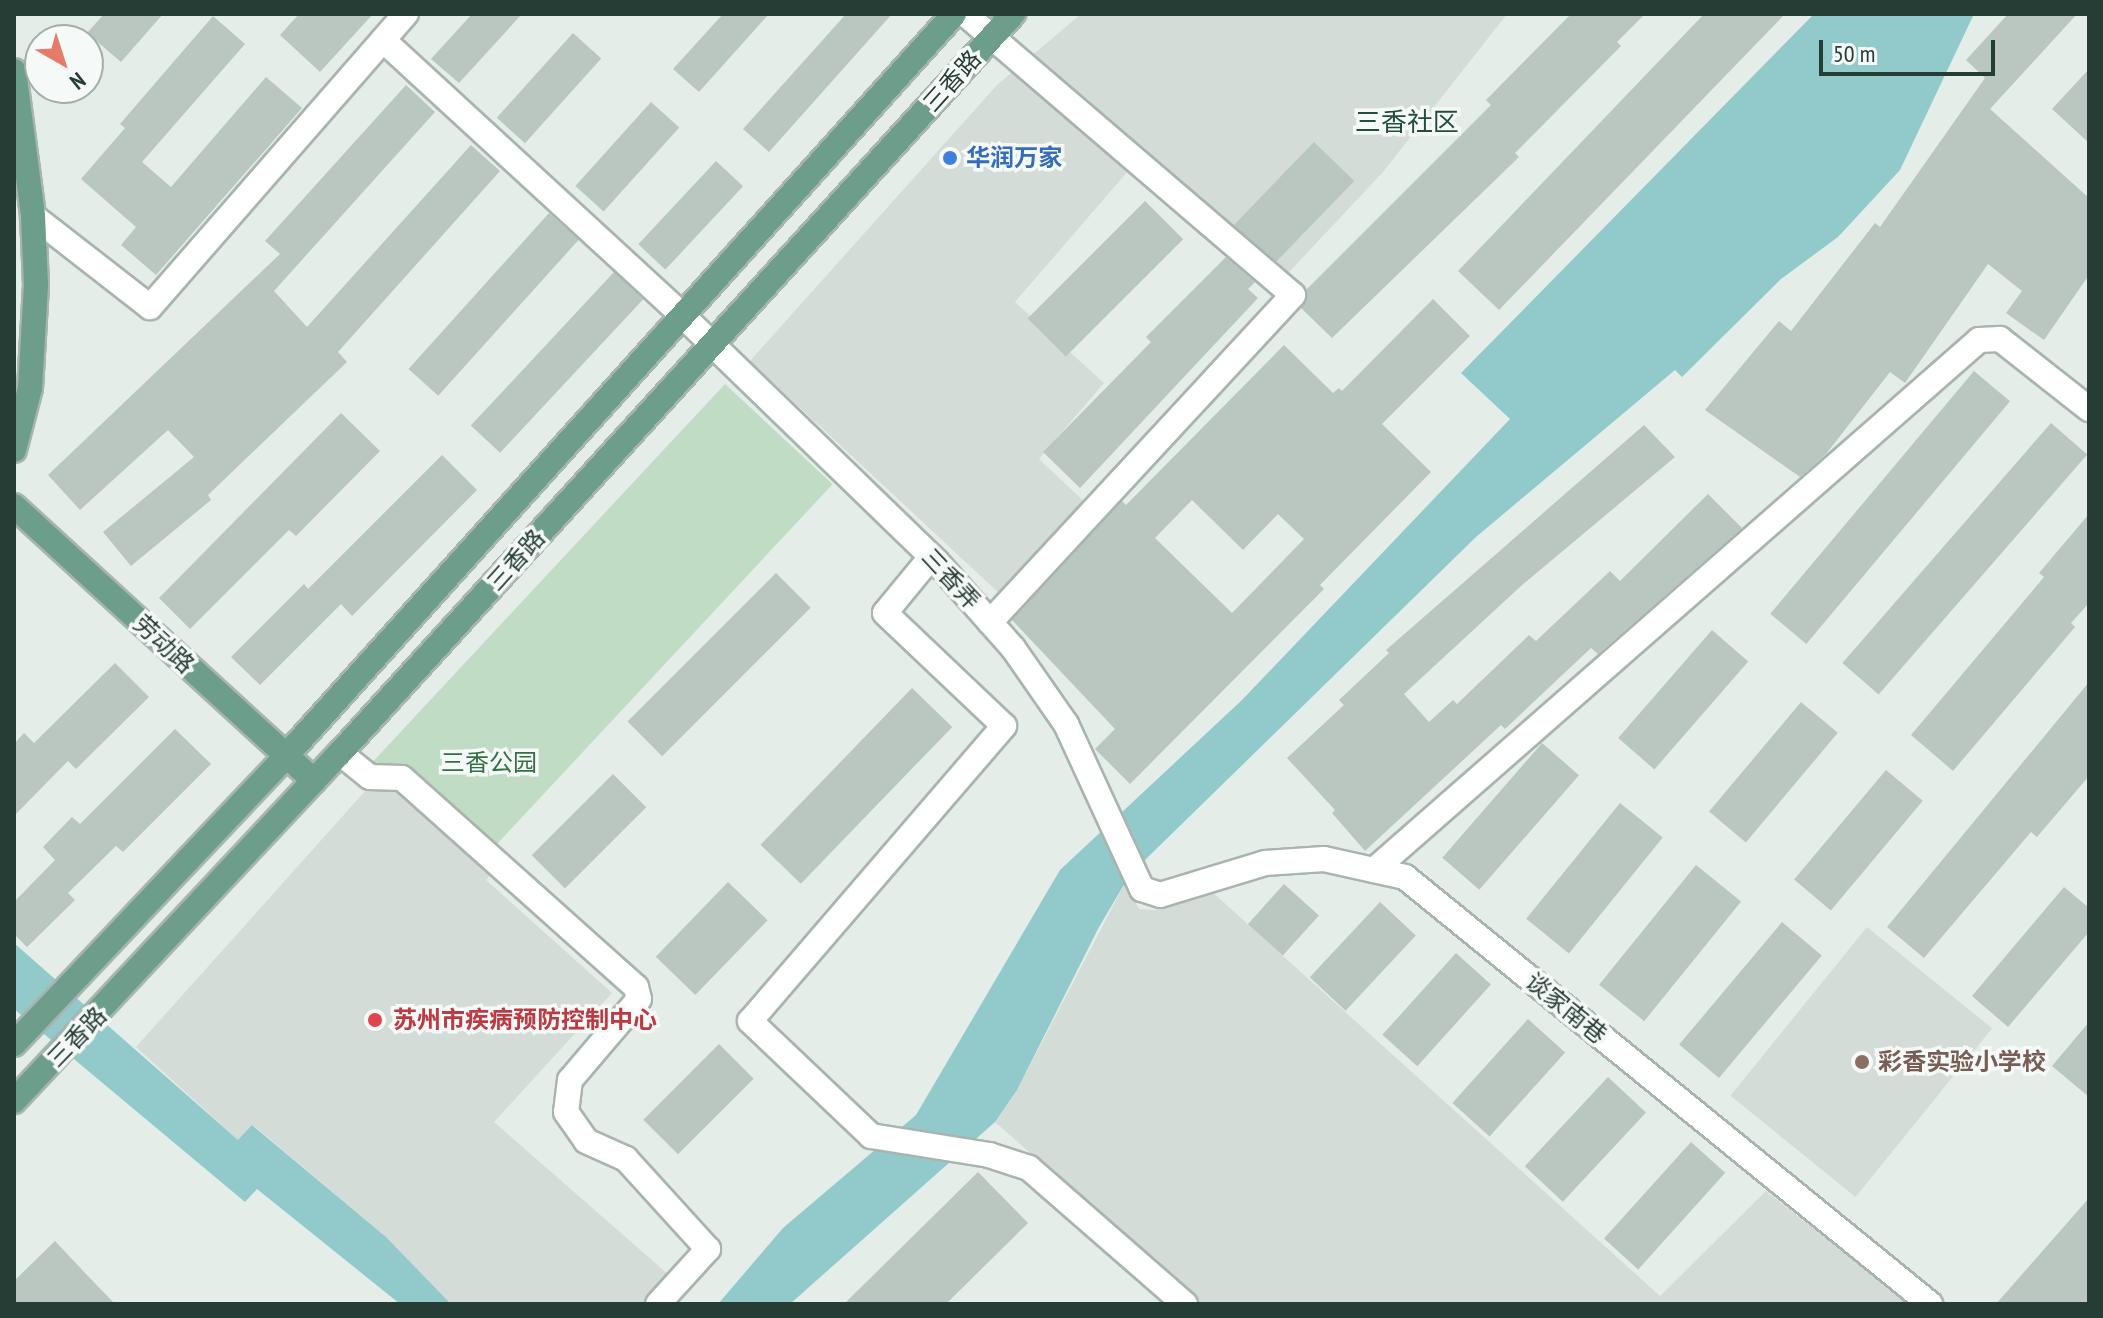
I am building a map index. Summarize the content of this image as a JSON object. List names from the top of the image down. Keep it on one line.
{"streets":{"main road":["三香路","劳动路"],"street":["三香弄","谈家南巷"]},"crossings":[["三香路","三香弄"],["三香路","劳动路"],["三香弄","谈家南巷"]],"districts":["三香社区"],"parks":["三香公园"],"places":["华润万家","苏州市疾病预防控制中心","彩香实验小学校"],"scale_bar":"50 m","north":"bottom right"}
